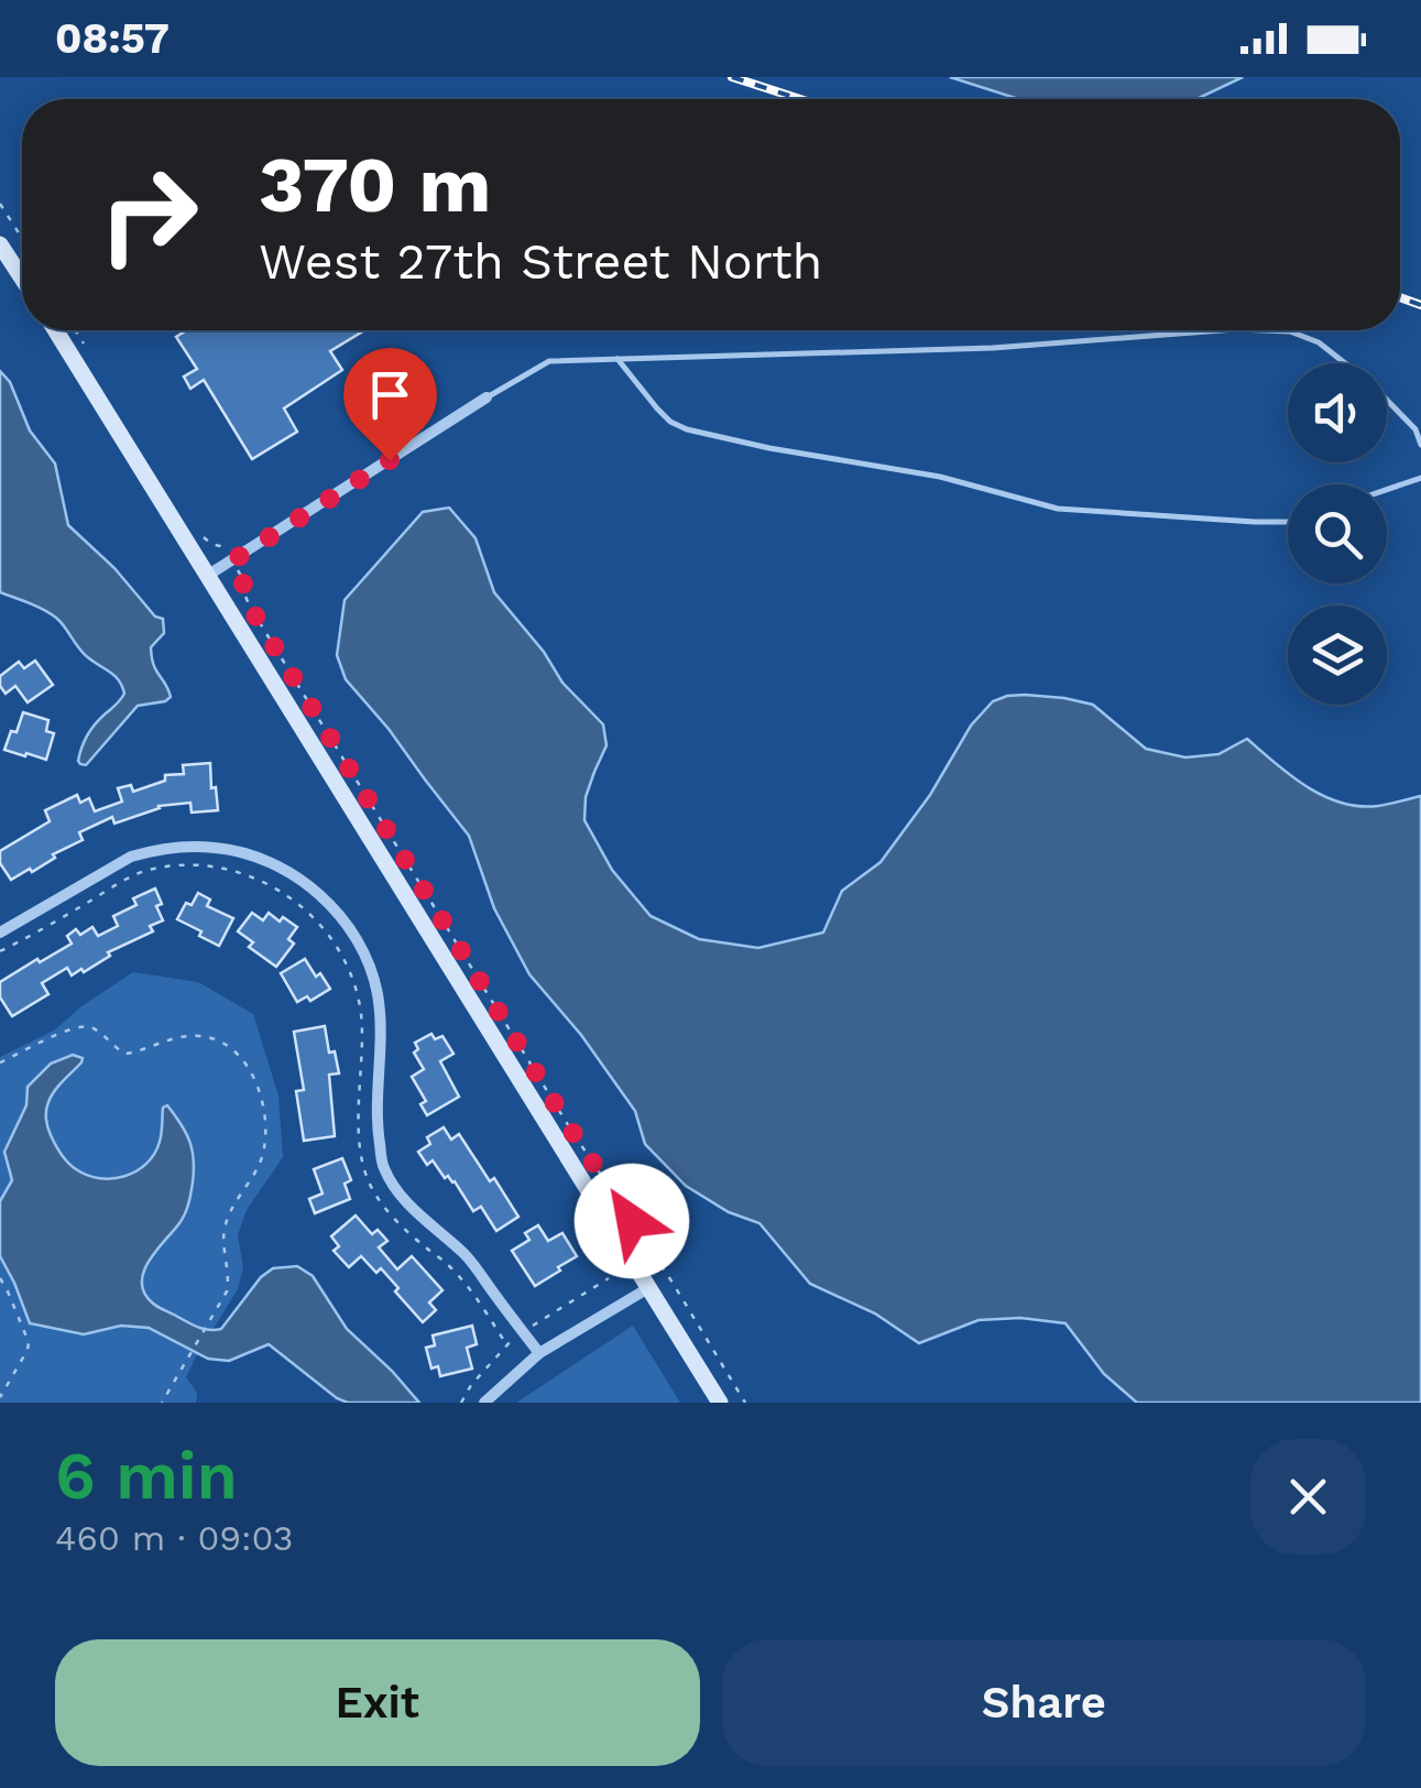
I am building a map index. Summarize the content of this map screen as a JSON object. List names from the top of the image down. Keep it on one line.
{"page":{"status":"08:57","turn":["370 m","West 27th Street North"],"heading":["6 min","460 m · 09:03"],"buttons":["Exit","Share"]}}
